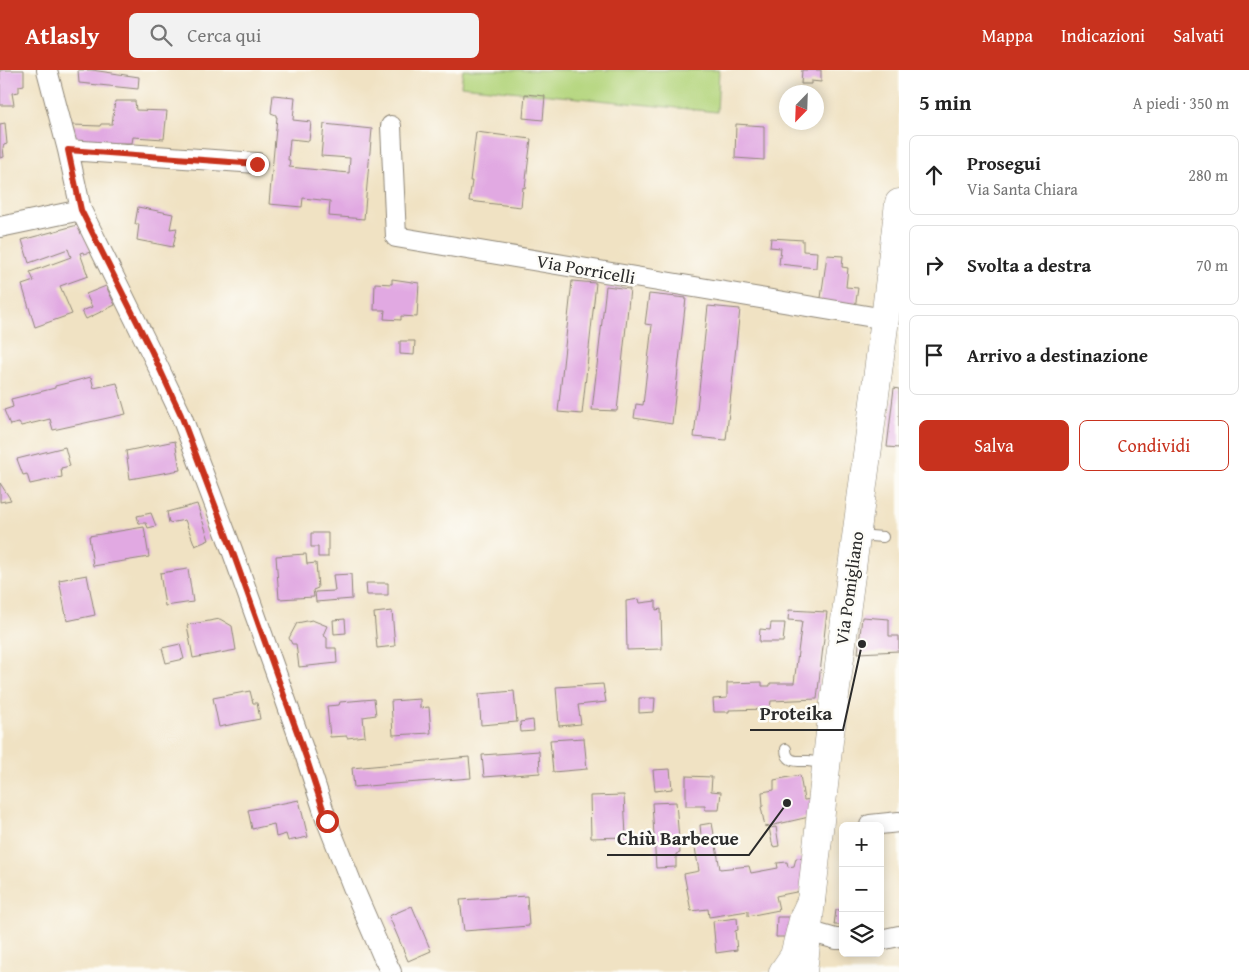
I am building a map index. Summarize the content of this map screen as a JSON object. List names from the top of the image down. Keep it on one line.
{"streets":{"main road":["Via Pomigliano"],"street":["Via Porricelli"]},"crossings":[["Via Porricelli","Via Pomigliano"]],"places":["Proteika","Chiù Barbecue"],"north":"bottom left","page":{"header":"Atlasly","search":"Cerca qui","nav":["Mappa","Indicazioni","Salvati"],"heading":["5 min","A piedi · 350 m"],"list":[["Prosegui","Via Santa Chiara","280 m"],["Svolta a destra","70 m"],"Arrivo a destinazione"],"buttons":["Salva","Condividi"],"map_buttons":["+","−"]}}
